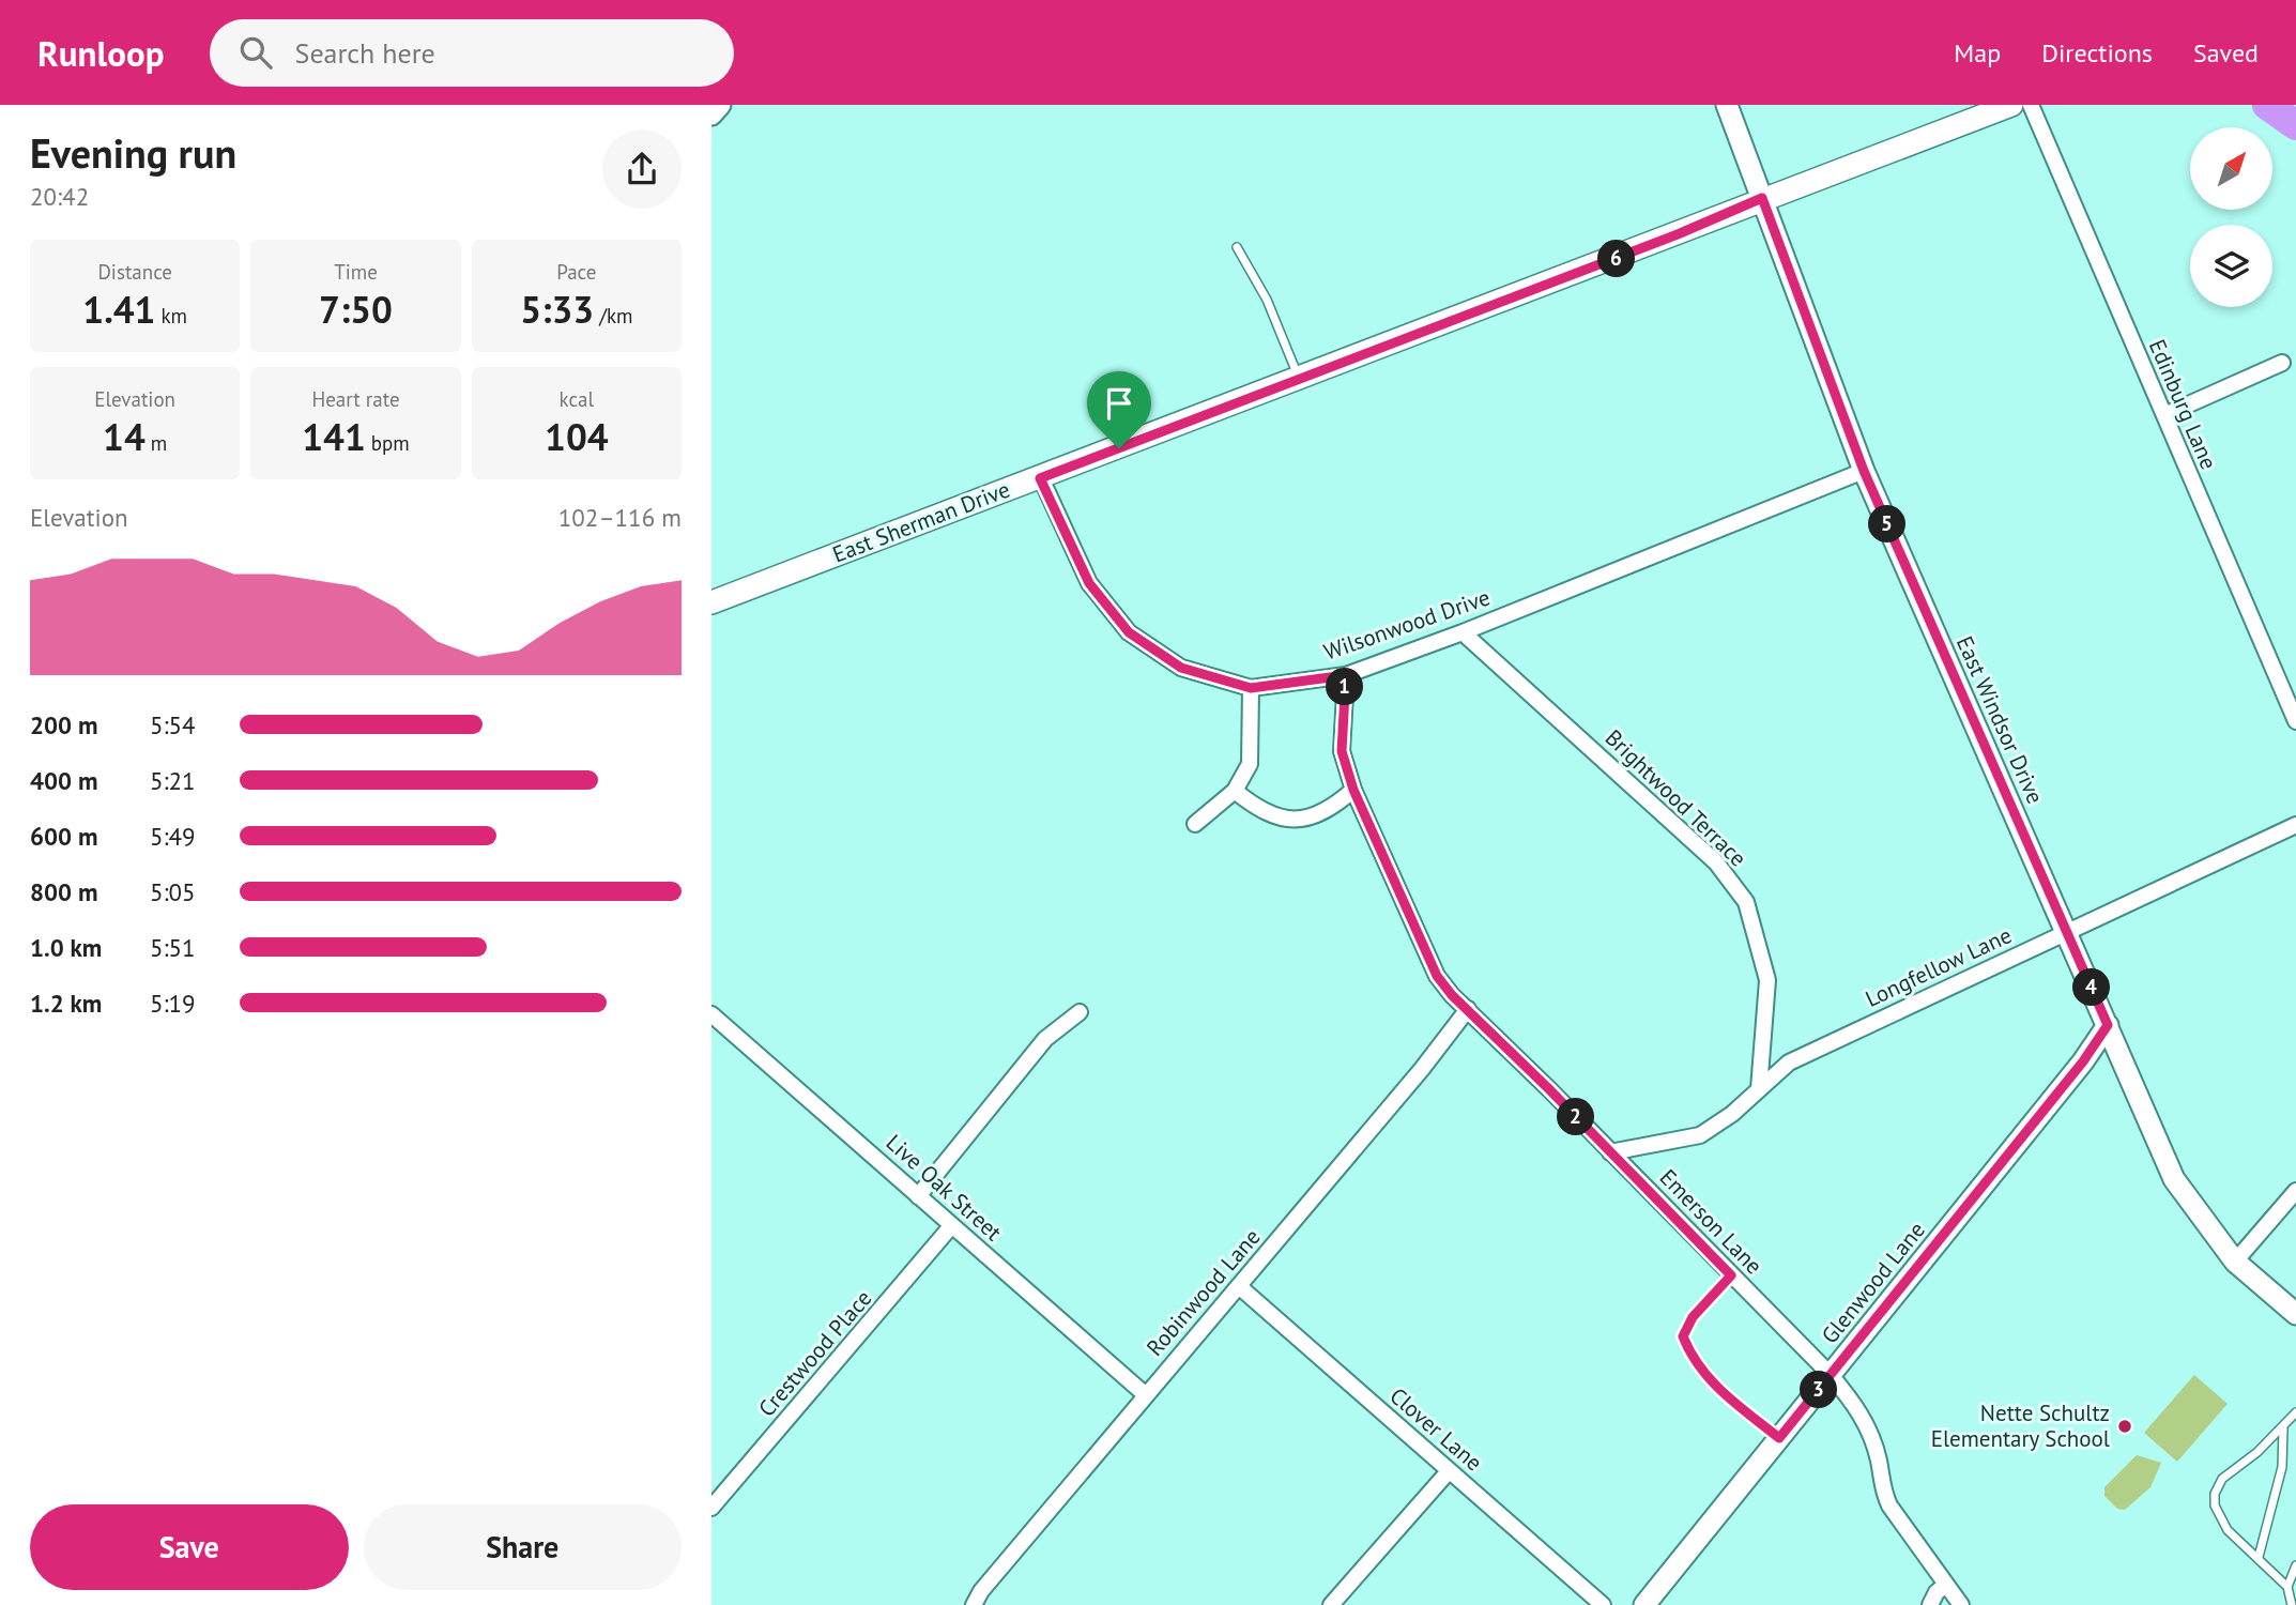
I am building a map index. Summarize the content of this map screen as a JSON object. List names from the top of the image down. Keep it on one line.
{"streets":{"main road":["East Sherman Drive"],"street":["Edinburg Lane","Wilsonwood Drive","East Windsor Drive","Brightwood Terrace","Longfellow Lane","Live Oak Street","Emerson Lane","Glenwood Lane","Robinwood Lane","Crestwood Place","Clover Lane"]},"crossings":[["East Sherman Drive","Wilsonwood Drive"],["East Sherman Drive","East Windsor Drive"],["Wilsonwood Drive","East Windsor Drive"],["Wilsonwood Drive","Brightwood Terrace"],["Wilsonwood Drive","Emerson Lane"],["East Windsor Drive","Longfellow Lane"],["East Windsor Drive","Glenwood Lane"],["Brightwood Terrace","Longfellow Lane"],["Longfellow Lane","Emerson Lane"],["Live Oak Street","Robinwood Lane"],["Live Oak Street","Crestwood Place"],["Emerson Lane","Glenwood Lane"],["Emerson Lane","Robinwood Lane"],["Robinwood Lane","Clover Lane"]],"places":["Nette Schultz Elementary School"],"north":"top right","page":{"header":"Runloop","search":"Search here","nav":["Map","Directions","Saved"],"heading":["Evening run","20:42"],"stats":[["Distance","1.41 km"],["Time","7:50"],["Pace","5:33 /km"],["Elevation","14 m"],["Heart rate","141 bpm"],["kcal","104"]],"pins":["6","5","1","4","2","3"],"chart":["Elevation","102–116 m"],"list":[{"name":"200 m","note":"5:54"},{"name":"400 m","note":"5:21"},{"name":"600 m","note":"5:49"},{"name":"800 m","note":"5:05"},{"name":"1.0 km","note":"5:51"},{"name":"1.2 km","note":"5:19"}],"buttons":["Save","Share"]}}
